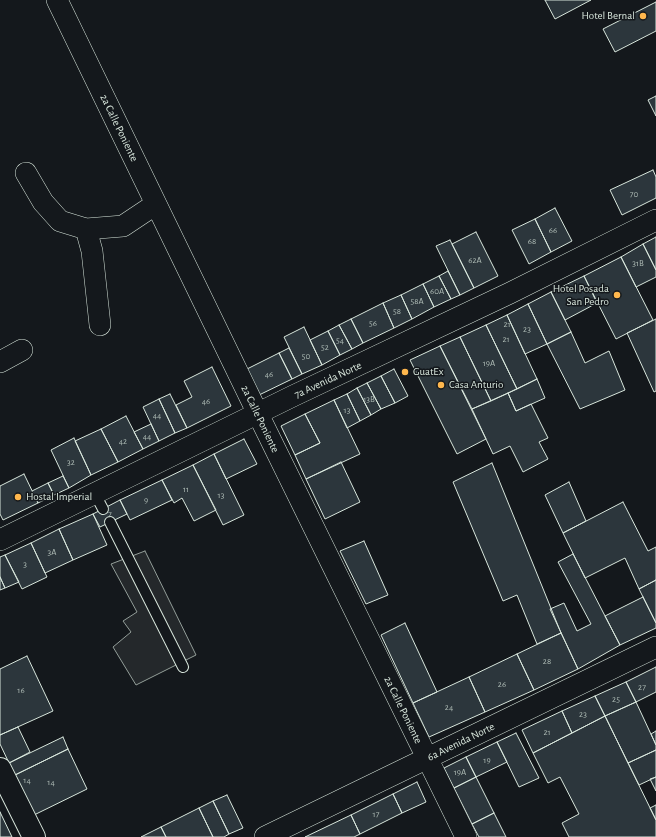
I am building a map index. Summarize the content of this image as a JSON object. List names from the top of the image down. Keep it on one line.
{"streets":{"street":["2a Calle Poniente","7a Avenida Norte","6a Avenida Norte"]},"crossings":[["2a Calle Poniente","7a Avenida Norte"],["2a Calle Poniente","6a Avenida Norte"]],"places":["Hotel Bernal","Hotel Posada San Pedro","GuatEx","Casa Anturio","Hostal Imperial"],"house_numbers":["70","66","68","62A","31B","60A","58A","58","56","21","23","21","54","52","50","19A","46","13B","46","13","44","44","42","32","11","13","9","7","3A","3","28","26","27","16","25","24","23","21","19","19A","14","14","17"]}
